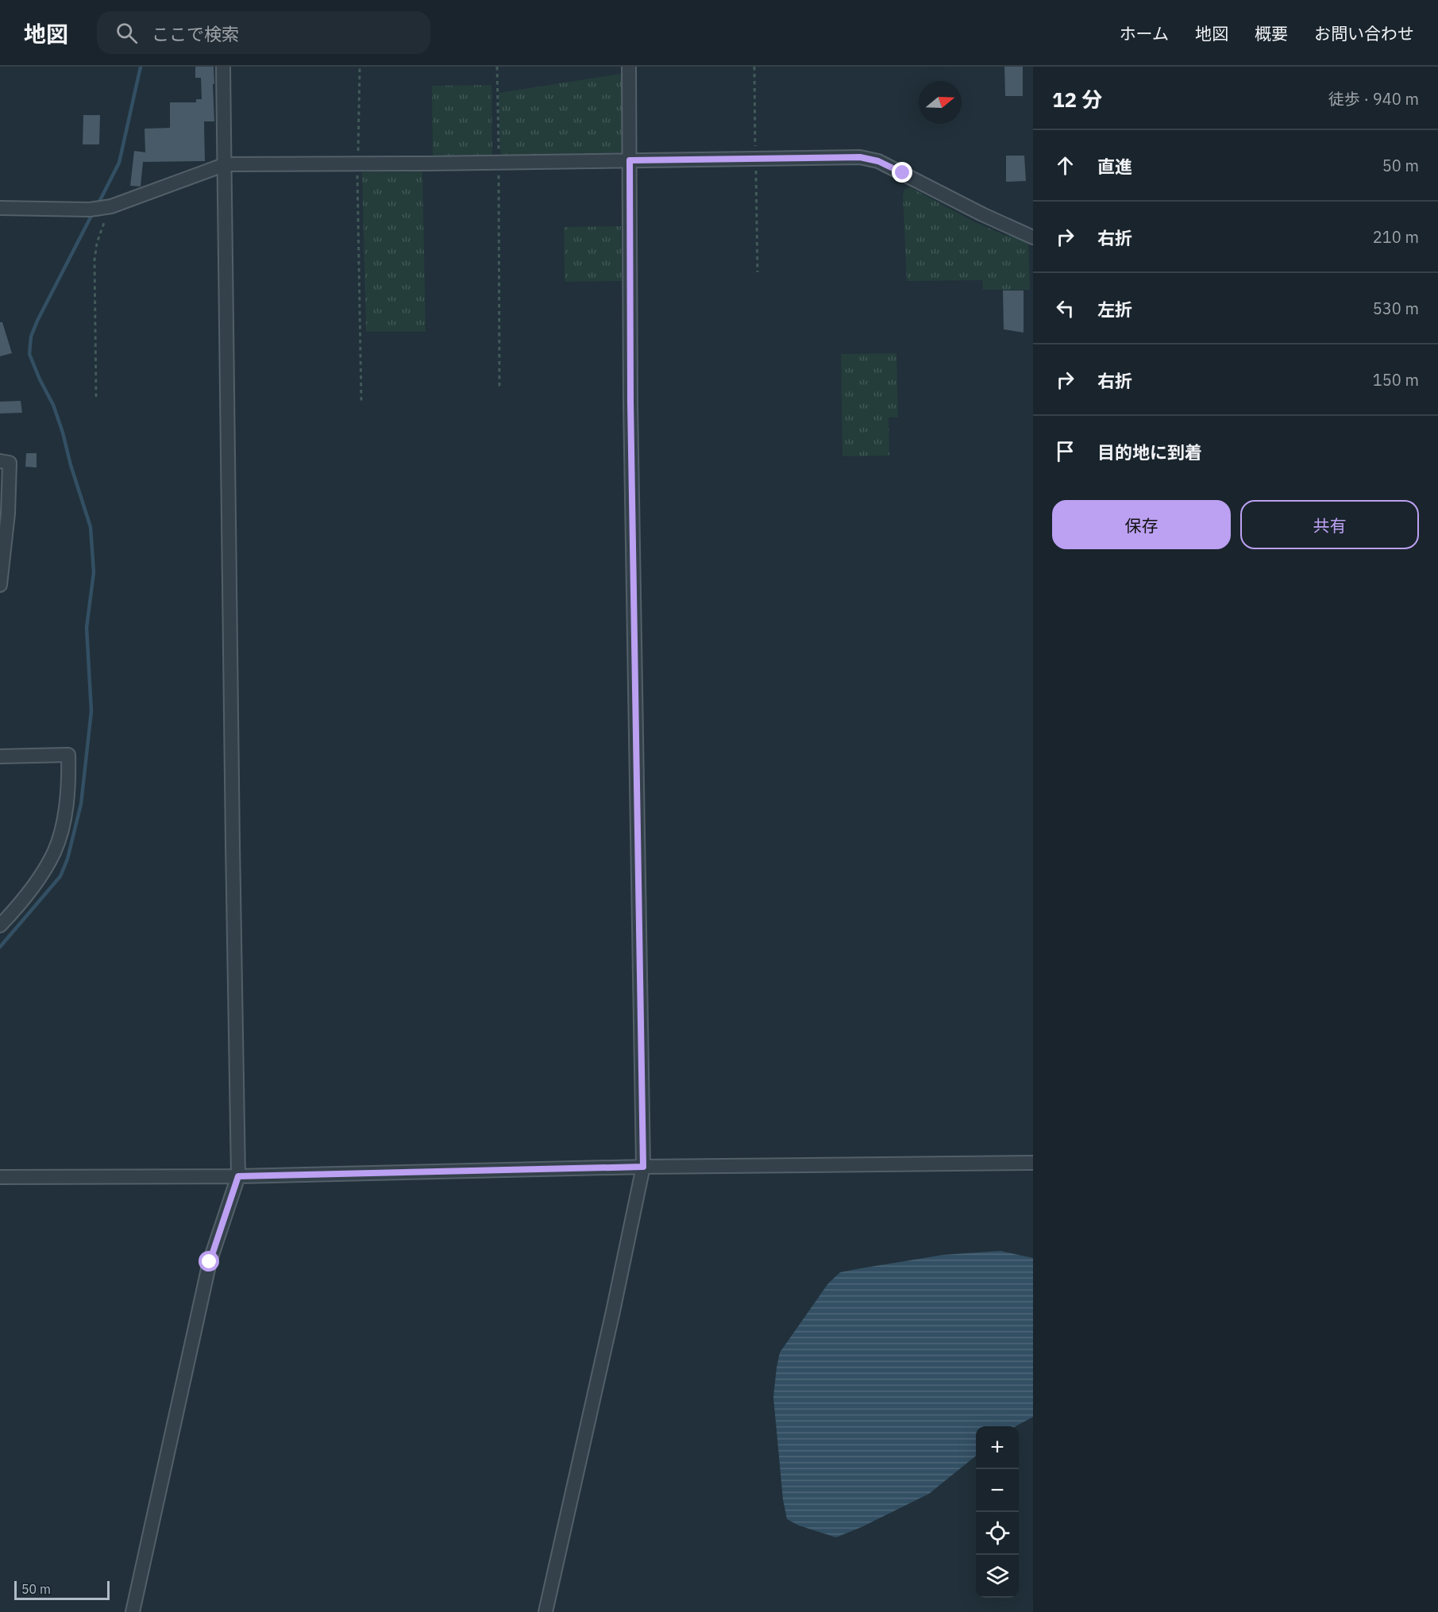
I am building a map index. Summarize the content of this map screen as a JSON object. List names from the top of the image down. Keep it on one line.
{"scale_bar":"50 m","north":"right","page":{"header":"地図","search":"ここで検索","nav":["ホーム","地図","概要","お問い合わせ"],"heading":["12 分","徒歩 · 940 m"],"list":[["直進","50 m"],["右折","210 m"],["左折","530 m"],["右折","150 m"],"目的地に到着"],"buttons":["保存","共有"],"map_buttons":["+","−"],"scale":"50 m"}}
